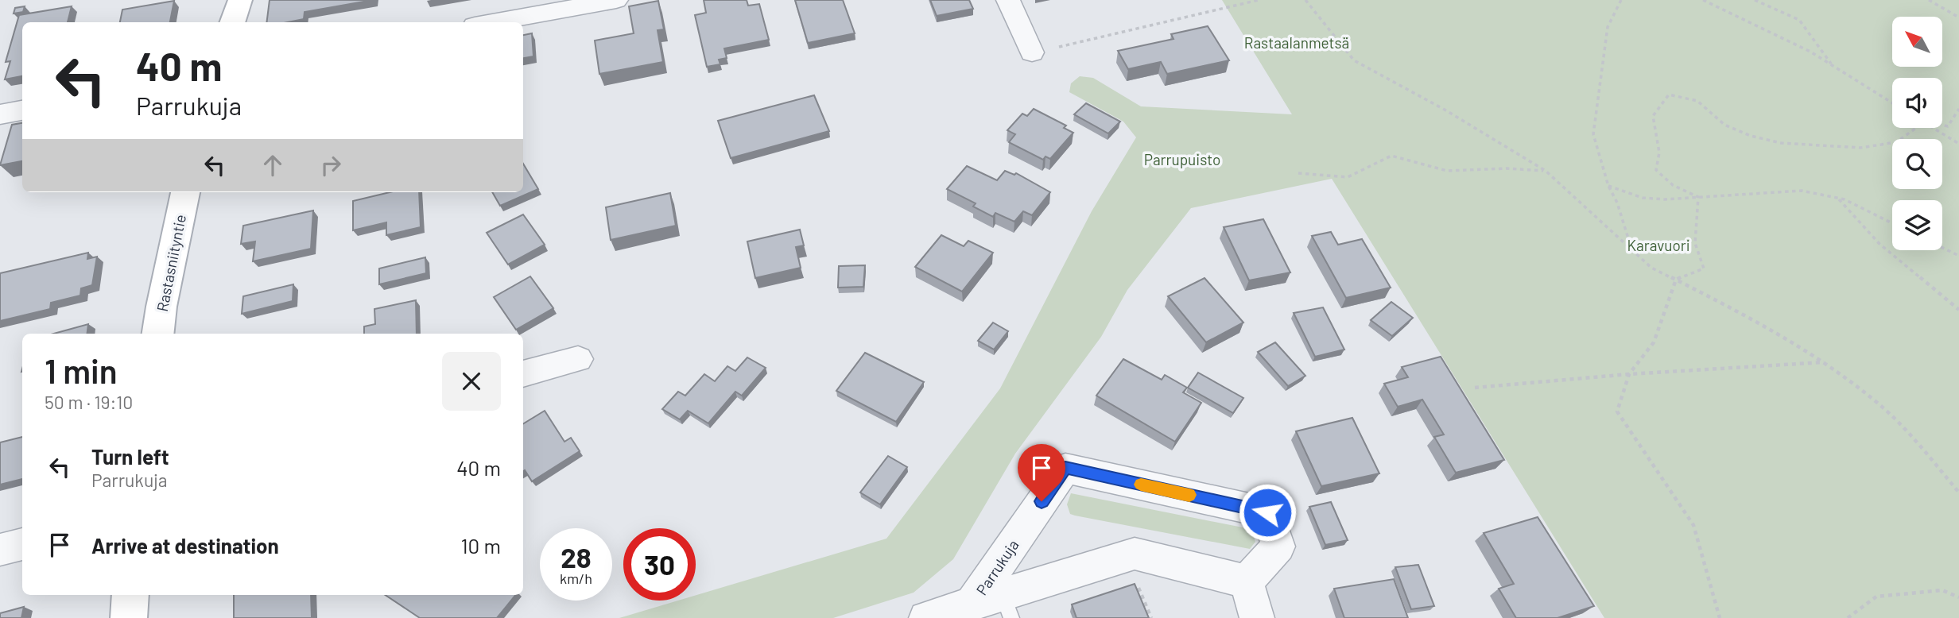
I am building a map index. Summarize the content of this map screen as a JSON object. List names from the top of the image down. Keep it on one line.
{"streets":{"street":["Rastasniityntie","Parrukuja"]},"parks":["Rastaalanmetsä","Parrupuisto","Karavuori"],"north":"top left","page":{"turn":["40 m","Parrukuja"],"heading":["1 min","50 m · 19:10"],"list":[{"name":"Turn left","note":"Parrukuja","value":"40 m"},{"name":"Arrive at destination","value":"10 m"}],"speed":"28 km/h","limit":"30"}}
